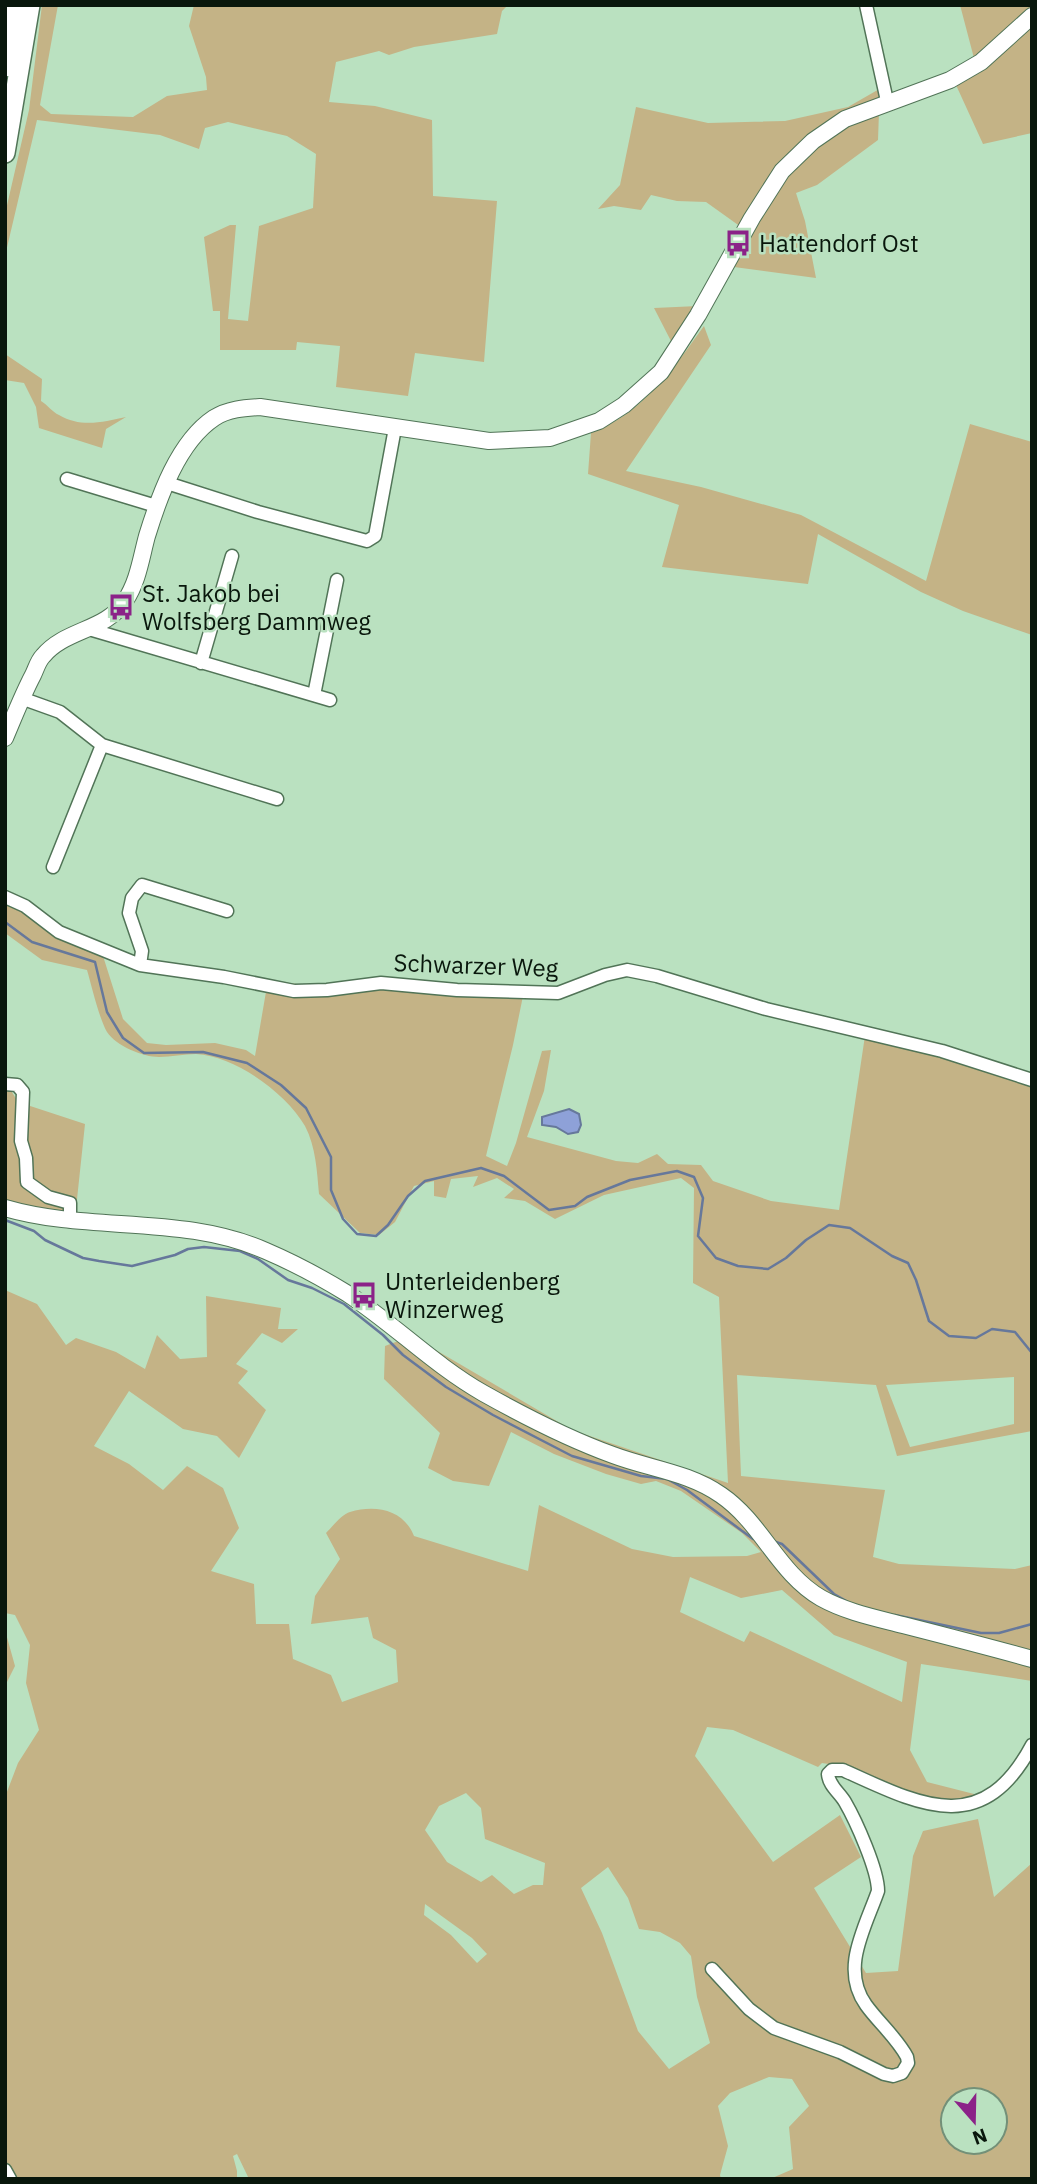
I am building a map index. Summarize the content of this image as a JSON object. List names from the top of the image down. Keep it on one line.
{"streets":{"street":["Schwarzer Weg"]},"places":{"bus stop":["Hattendorf Ost","St. Jakob bei Wolfsberg Dammweg","Unterleidenberg Winzerweg"]},"north":"bottom"}
